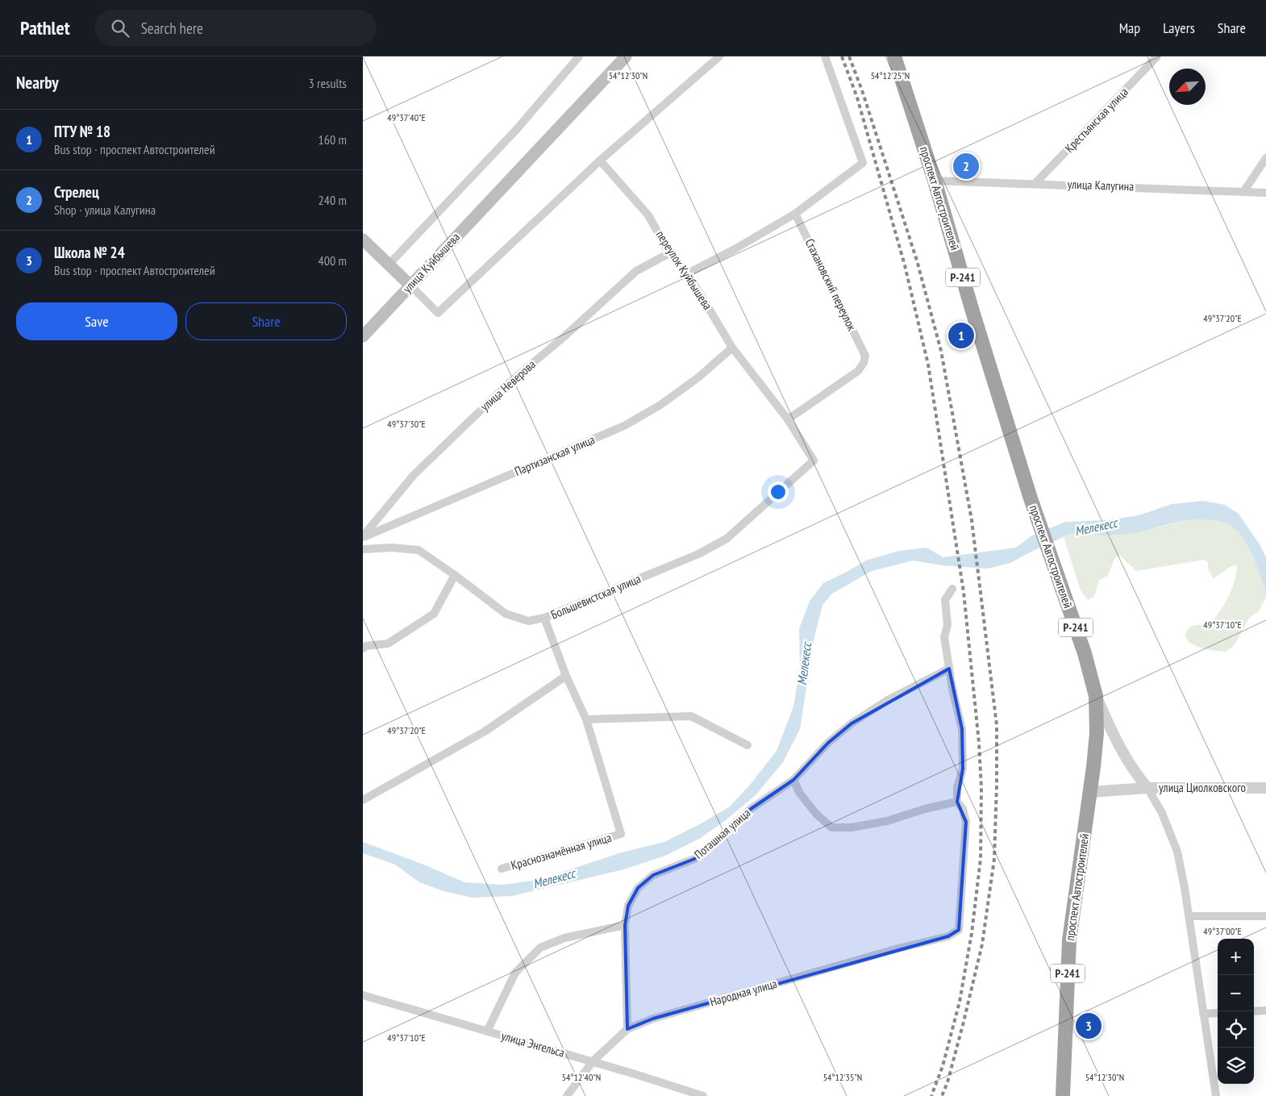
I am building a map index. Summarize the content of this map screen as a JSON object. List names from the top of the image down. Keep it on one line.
{"streets":{"highway":["проспект Автостроителей","Р-241"],"main road":["улица Куйбышева"],"street":["Крестьянская улица","улица Калугина","переулок Куйбышева","Стахановский переулок","улица Неверова","Партизанская улица","Большевистская улица","улица Циолковского","Поташная улица","Краснознамённая улица","Народная улица","улица Энгельса"]},"crossings":[["Крестьянская улица","улица Калугина"],["улица Калугина","проспект Автостроителей"],["проспект Автостроителей","улица Циолковского"],["переулок Куйбышева","Стахановский переулок"],["переулок Куйбышева","улица Неверова"],["переулок Куйбышева","Партизанская улица"],["переулок Куйбышева","Большевистская улица"],["улица Неверова","Партизанская улица"],["Большевистская улица","Краснознамённая улица"],["Поташная улица","Народная улица"],["Народная улица","улица Энгельса"]],"water":["Мелекесс"],"north":"bottom left","page":{"header":"Pathlet","search":"Search here","nav":["Map","Layers","Share"],"heading":["Nearby","3 results"],"list":[{"mark":"1","name":"ПТУ № 18","note":"Bus stop · проспект Автостроителей","value":"160 m"},{"mark":"2","name":"Стрелец","note":"Shop · улица Калугина","value":"240 m"},{"mark":"3","name":"Школа № 24","note":"Bus stop · проспект Автостроителей","value":"400 m"}],"pins":["2","1","3"],"buttons":["Save","Share"],"map_buttons":["+","−"]},"coordinates":["54°12'30\"N","54°12'25\"N","49°37'40\"E","49°37'20\"E","49°37'30\"E","49°37'10\"E","49°37'00\"E","54°12'40\"N","54°12'35\"N"]}
